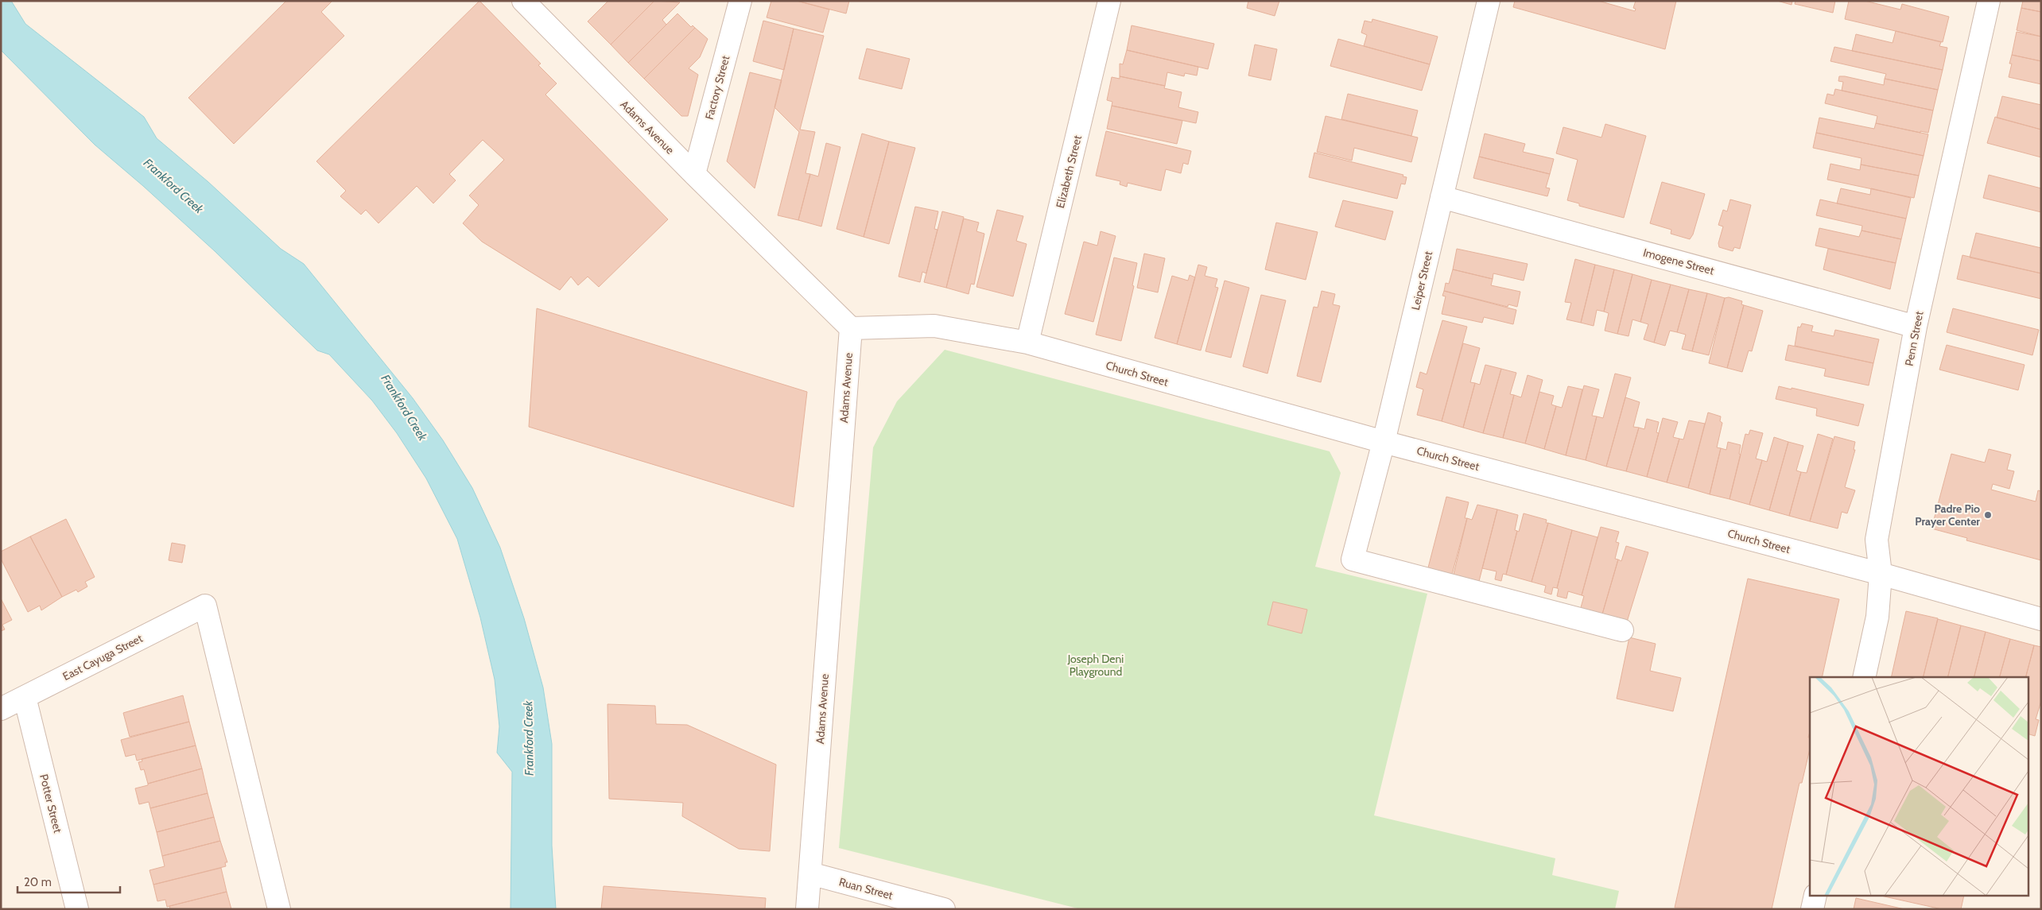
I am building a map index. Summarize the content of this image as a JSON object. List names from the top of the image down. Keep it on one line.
{"streets":{"street":["Factory Street","Adams Avenue","Elizabeth Street","Imogene Street","Leiper Street","Penn Street","Church Street","East Cayuga Street","Potter Street","Ruan Street"]},"crossings":[["Factory Street","Adams Avenue"],["Adams Avenue","Church Street"],["Adams Avenue","Ruan Street"],["Elizabeth Street","Church Street"],["Imogene Street","Leiper Street"],["Imogene Street","Penn Street"],["Leiper Street","Church Street"],["Penn Street","Church Street"],["East Cayuga Street","Potter Street"]],"water":["Frankford Creek"],"parks":["Joseph Deni Playground"],"places":["Padre Pio Prayer Center"],"scale_bar":"20 m"}
